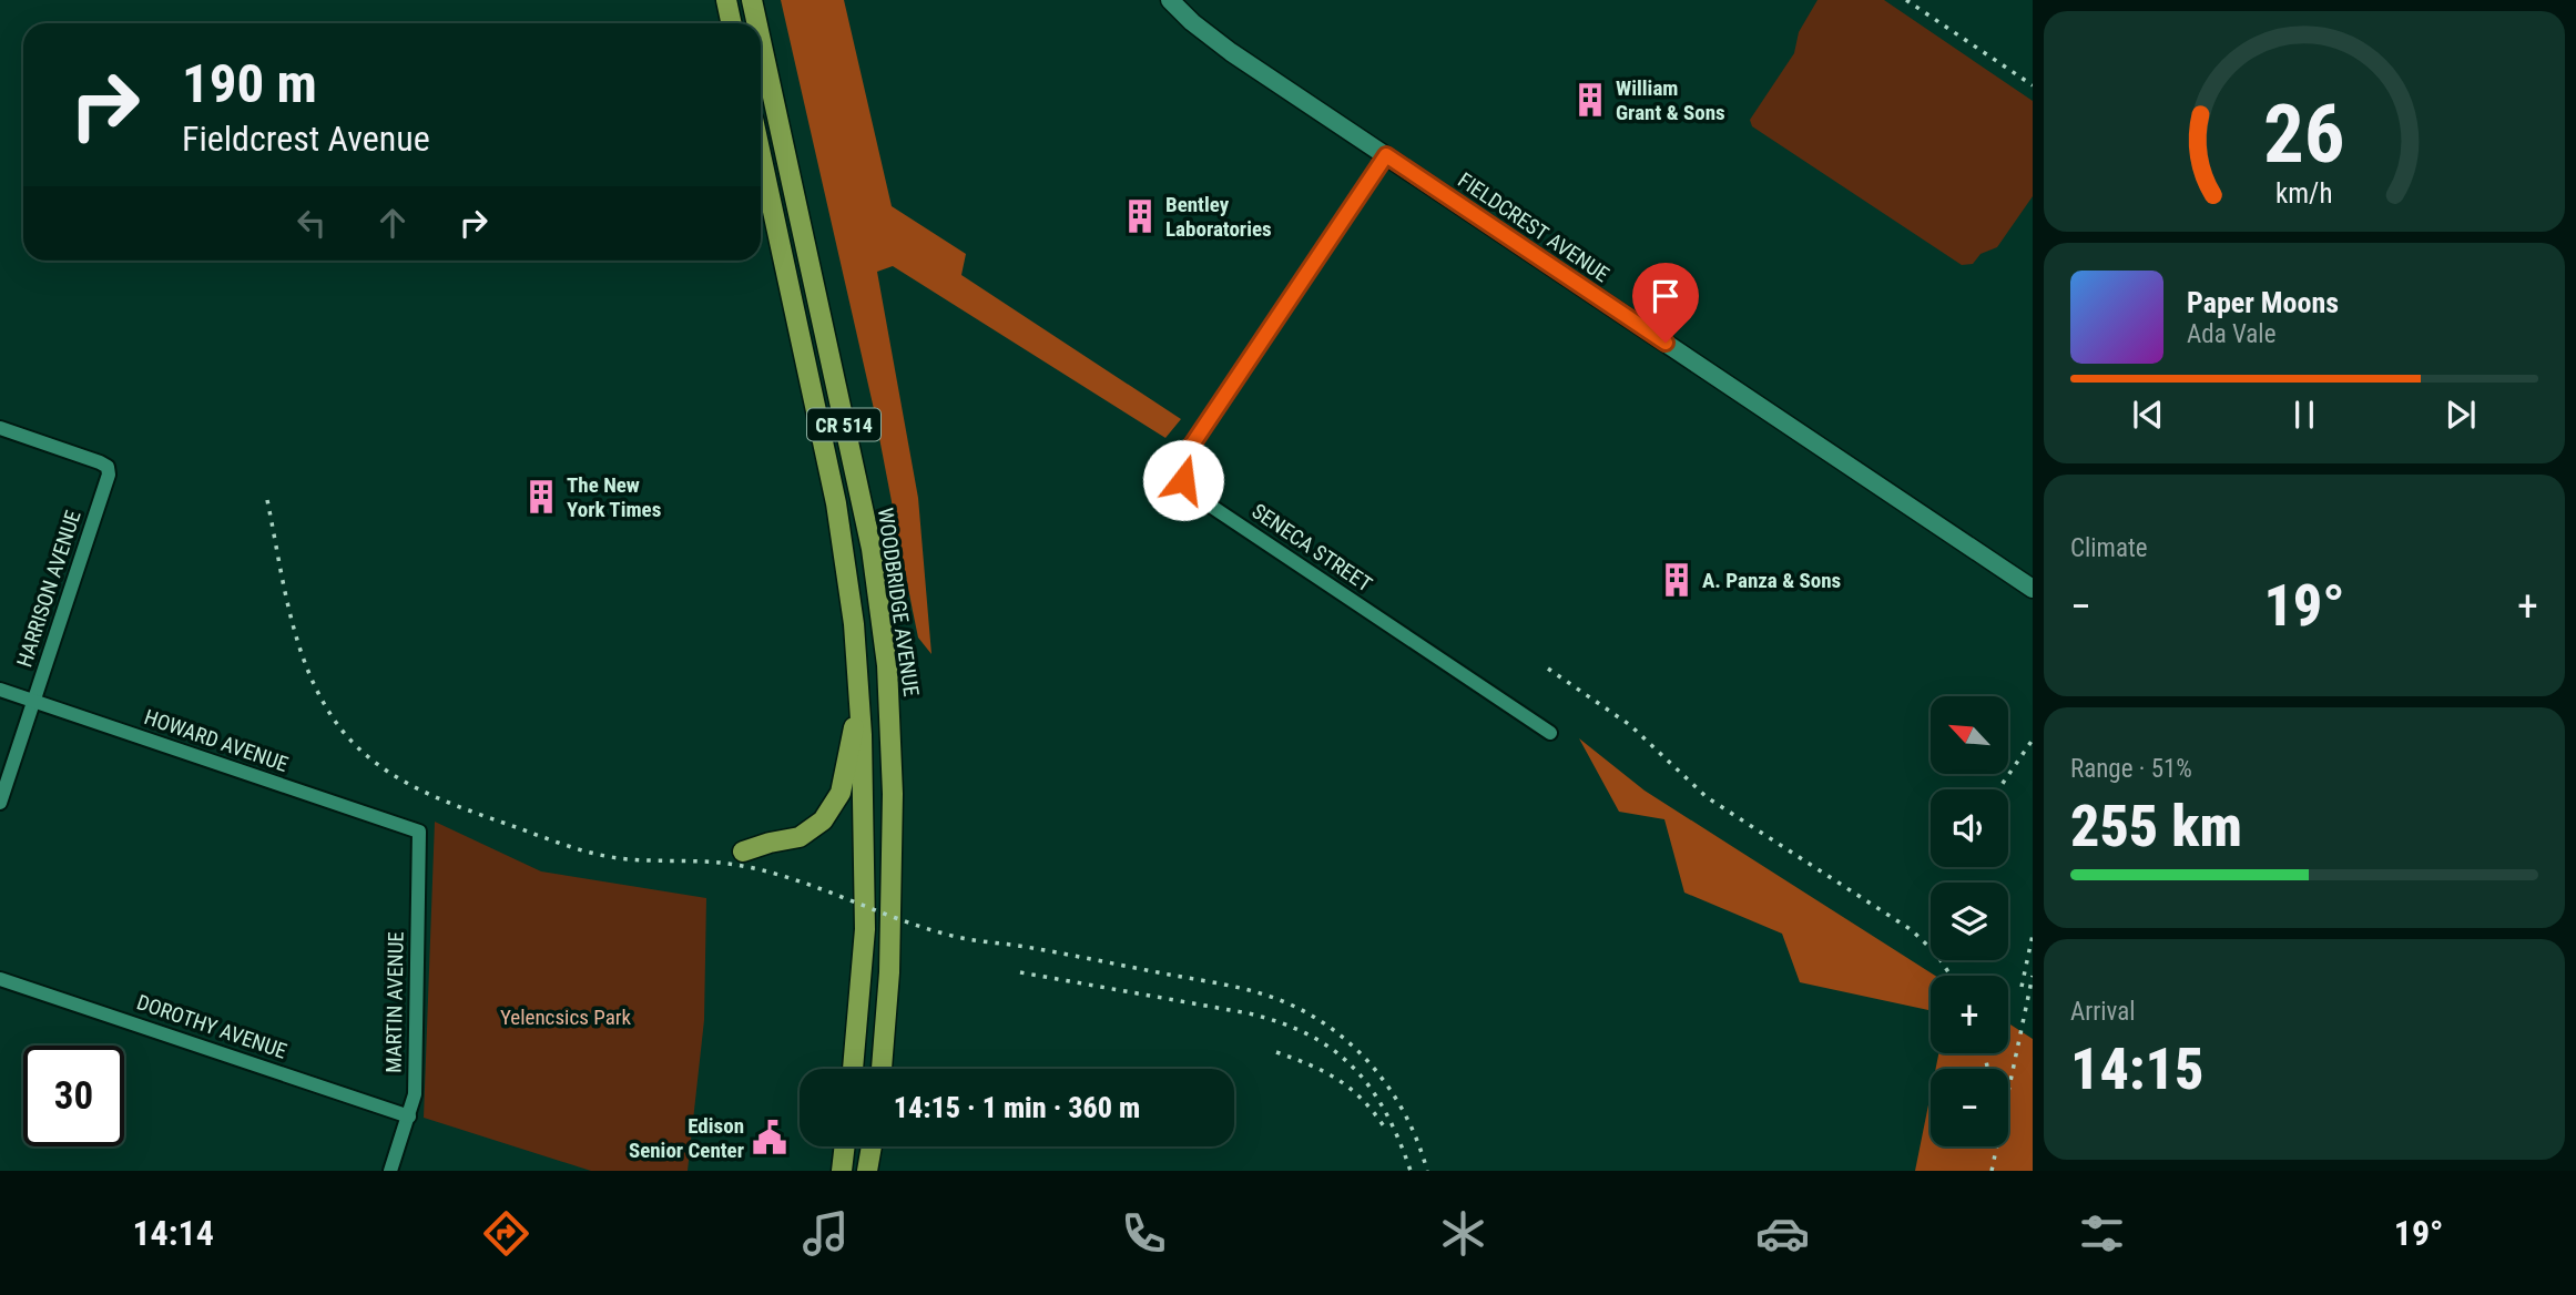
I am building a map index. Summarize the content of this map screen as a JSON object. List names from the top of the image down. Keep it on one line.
{"streets":{"main road":["CR 514","WOODBRIDGE AVENUE"],"street":["FIELDCREST AVENUE","SENECA STREET","HARRISON AVENUE","HOWARD AVENUE","MARTIN AVENUE","DOROTHY AVENUE"]},"crossings":[["FIELDCREST AVENUE","SENECA STREET"],["HARRISON AVENUE","HOWARD AVENUE"],["HOWARD AVENUE","MARTIN AVENUE"],["MARTIN AVENUE","DOROTHY AVENUE"]],"parks":["Yelencsics Park"],"places":{"building":["William Grant & Sons","Bentley Laboratories","The New York Times","A. Panza & Sons"],"public building":["Edison Senior Center"]},"north":"top left","page":{"turn":["190 m","Fieldcrest Avenue"],"song":["Paper Moons","Ada Vale"],"tile":["Climate",["Range · 51%","255 km"],["Arrival","14:15"]],"heat":["−","19°","+"],"map_buttons":["+","−"],"limit":"30","trip":"14:15 · 1 min · 360 m","tabs":["14:14","19°"],"gauge":["26","km/h"]}}
